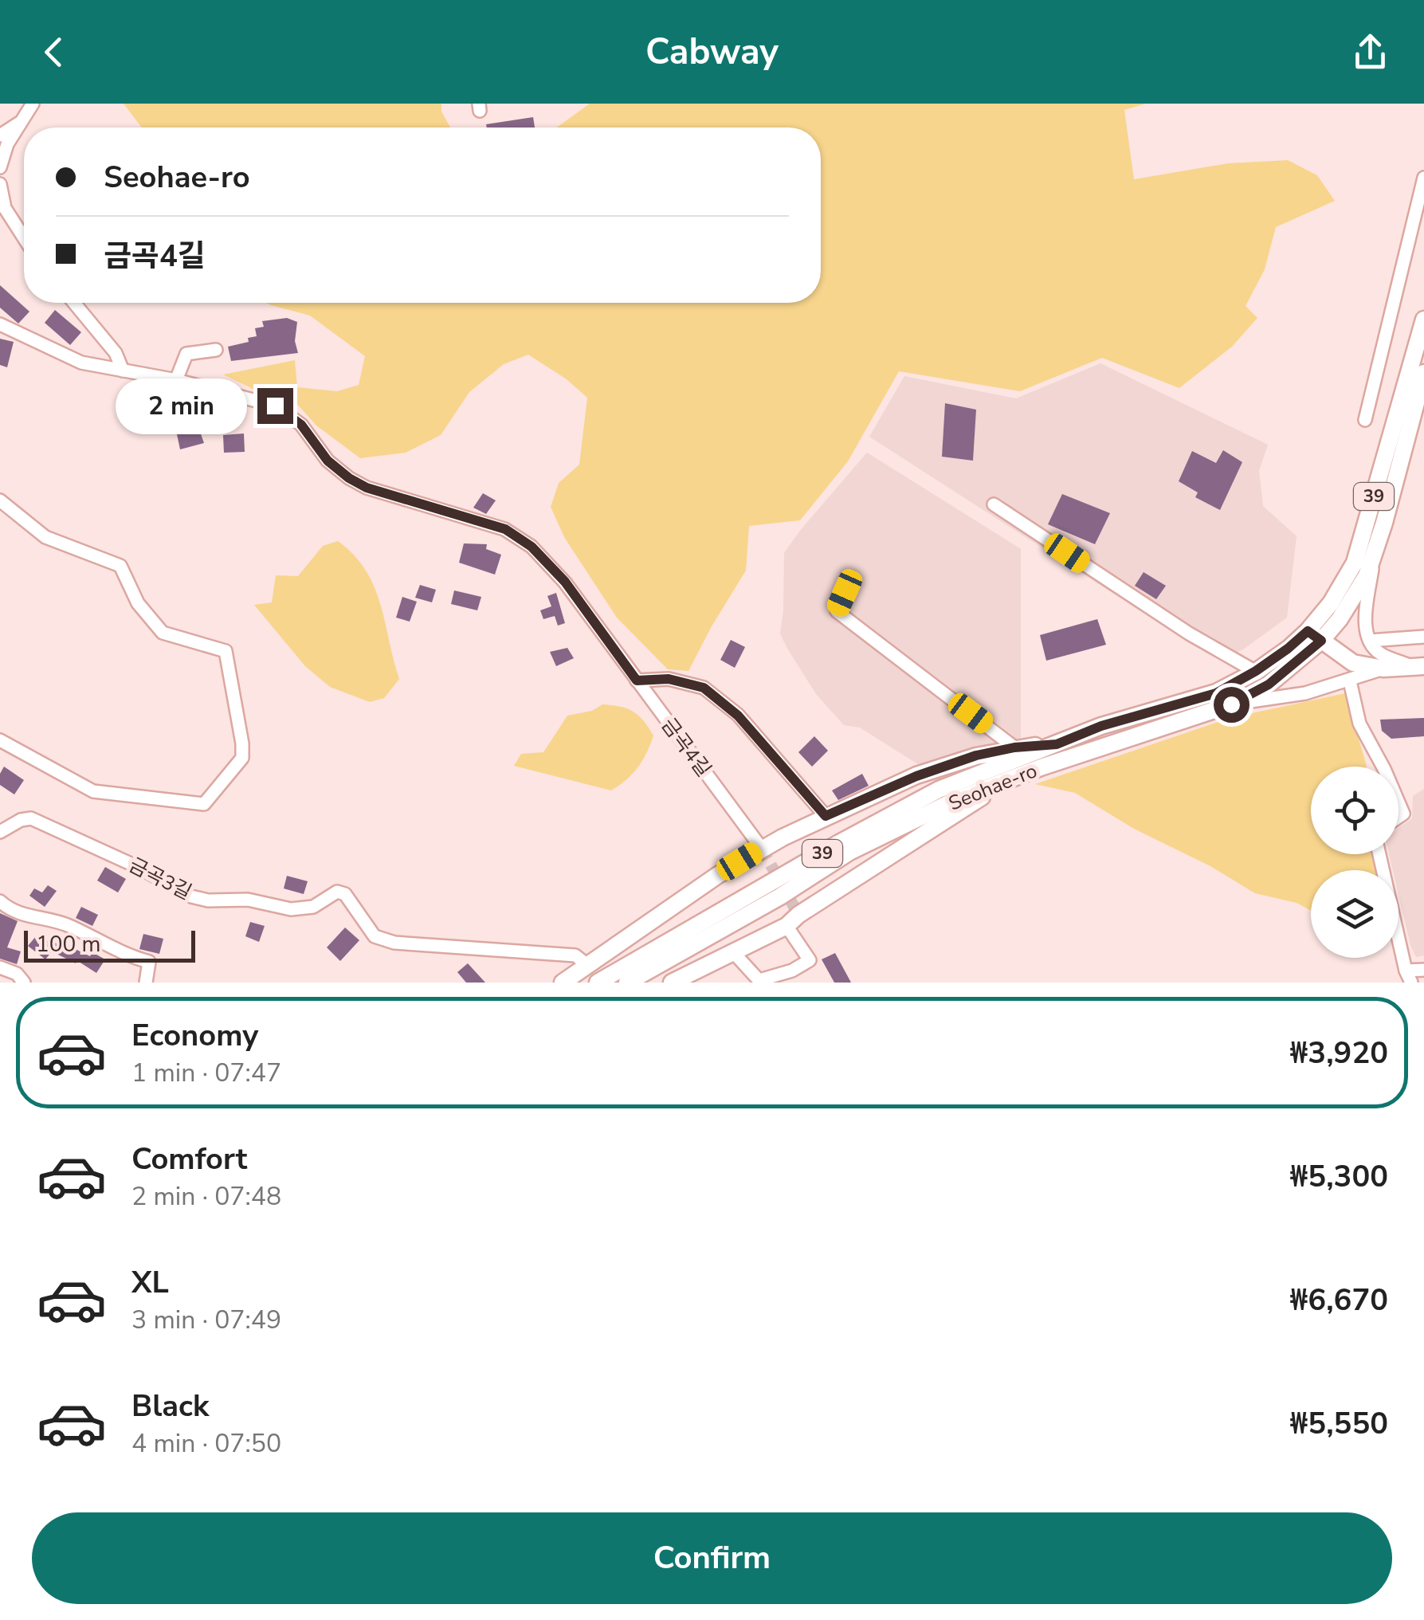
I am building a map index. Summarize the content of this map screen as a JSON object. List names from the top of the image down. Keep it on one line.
{"streets":{"main road":["39","Seohae-ro"],"street":["금곡4길","금곡3길"]},"scale_bar":"100 m","page":{"header":"Cabway","banner":["Seohae-ro","금곡4길"],"bubble":"2 min","scale":"100 m","list":[{"name":"Economy","note":"1 min · 07:47","value":"₩3,920"},{"name":"Comfort","note":"2 min · 07:48","value":"₩5,300"},{"name":"XL","note":"3 min · 07:49","value":"₩6,670"},{"name":"Black","note":"4 min · 07:50","value":"₩5,550"}],"buttons":"Confirm"}}
